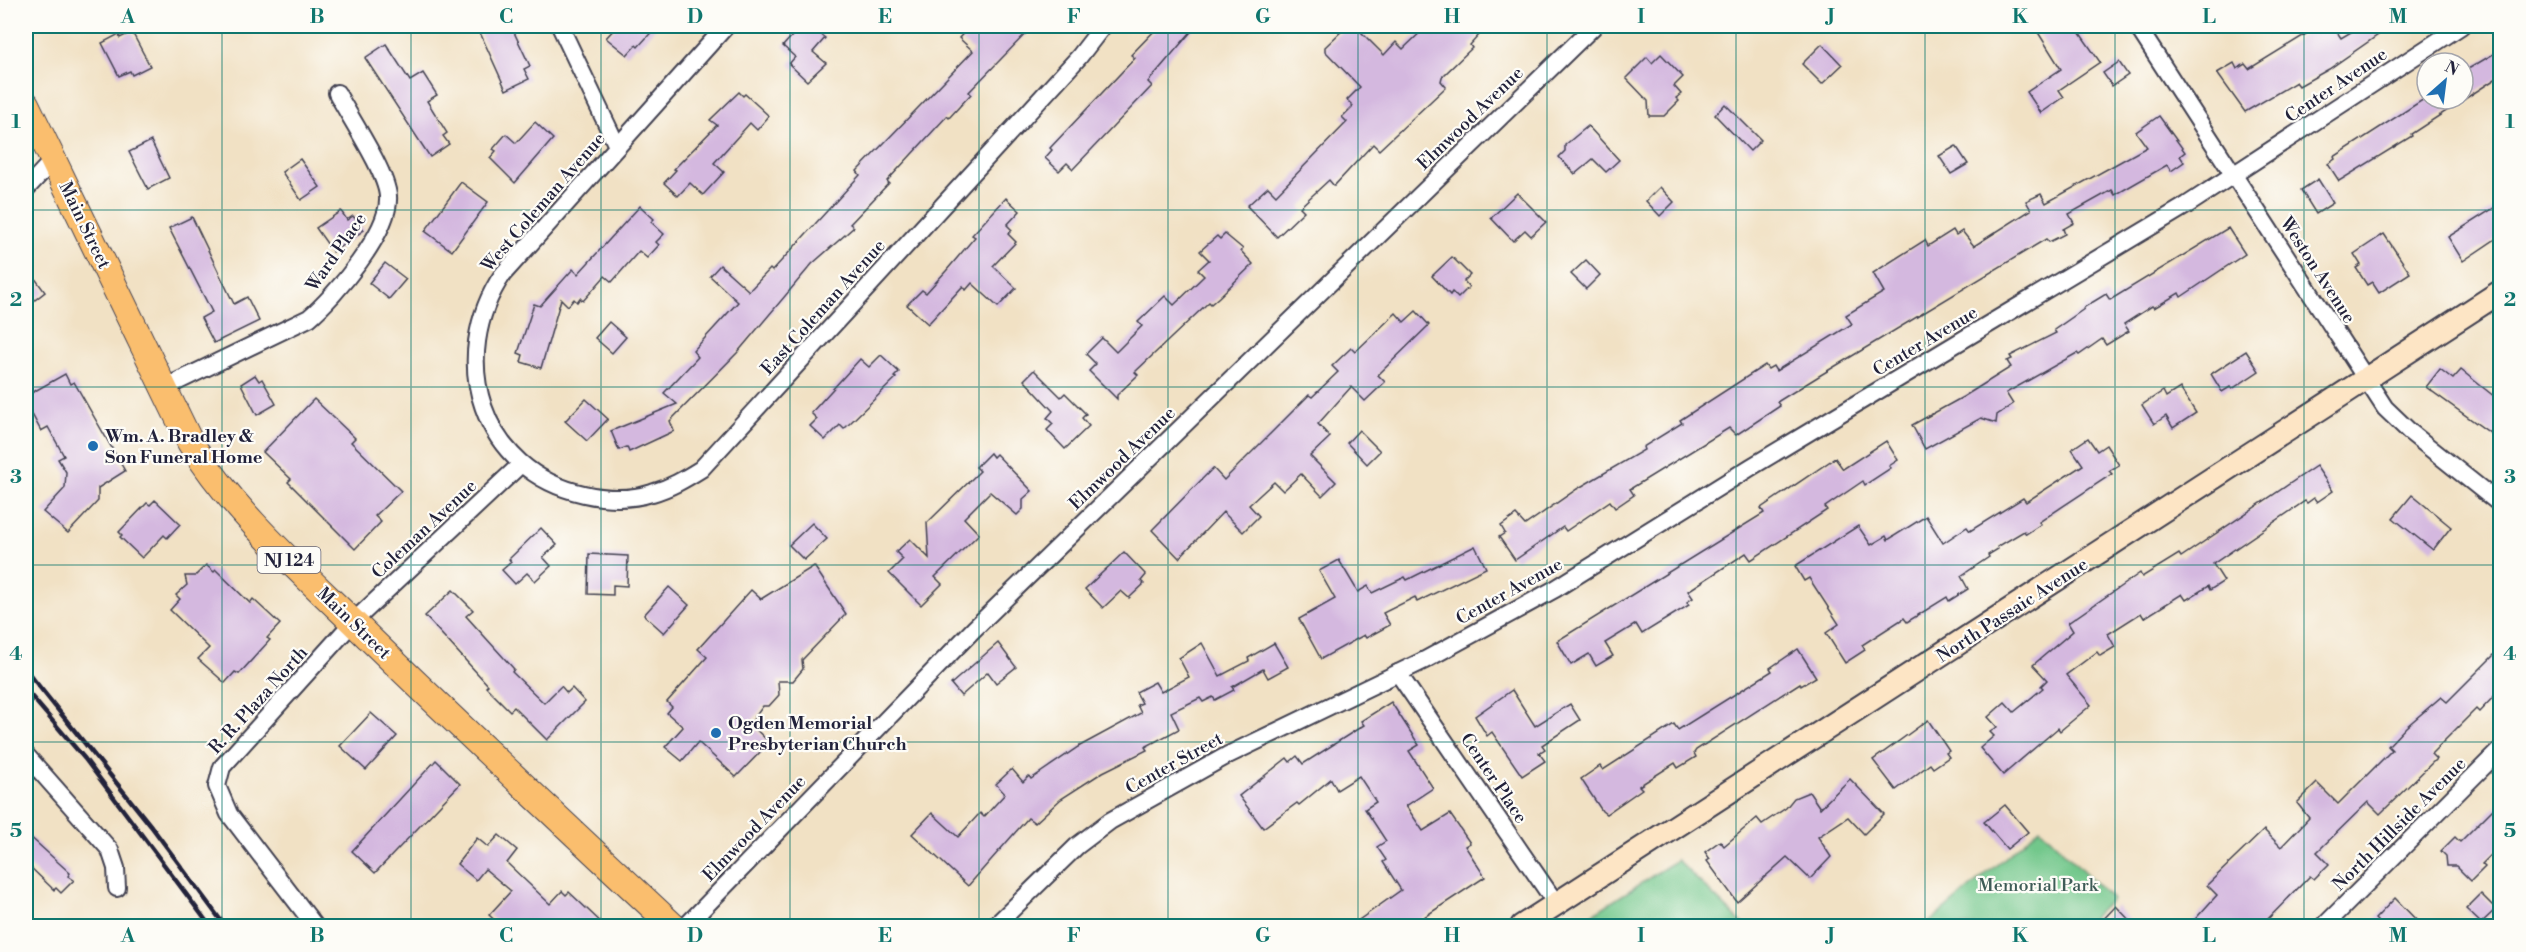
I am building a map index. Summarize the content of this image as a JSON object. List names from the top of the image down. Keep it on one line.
{"streets":{"main road":["Main Street","NJ 124","North Passaic Avenue"],"street":["Center Avenue","Elmwood Avenue","West Coleman Avenue","Ward Place","Weston Avenue","East Coleman Avenue","Coleman Avenue","R. R. Plaza North","Center Street","Center Place","North Hillside Avenue"]},"crossings":[["Center Avenue","Weston Avenue"],["Center Avenue","Center Street"],["Center Avenue","Center Place"],["West Coleman Avenue","East Coleman Avenue"],["West Coleman Avenue","Coleman Avenue"],["Main Street","Ward Place"],["Main Street","Coleman Avenue"],["Main Street","R. R. Plaza North"],["Weston Avenue","North Passaic Avenue"],["East Coleman Avenue","Coleman Avenue"],["Coleman Avenue","R. R. Plaza North"],["North Passaic Avenue","Center Place"],["Center Street","Center Place"]],"parks":["Memorial Park"],"places":["Wm. A. Bradley & Son Funeral Home","Ogden Memorial Presbyterian Church"],"north":"top right","grid":{"columns":["A","B","C","D","E","F","G","H","I","J","K","L","M"],"rows":["1","2","3","4","5"]}}
